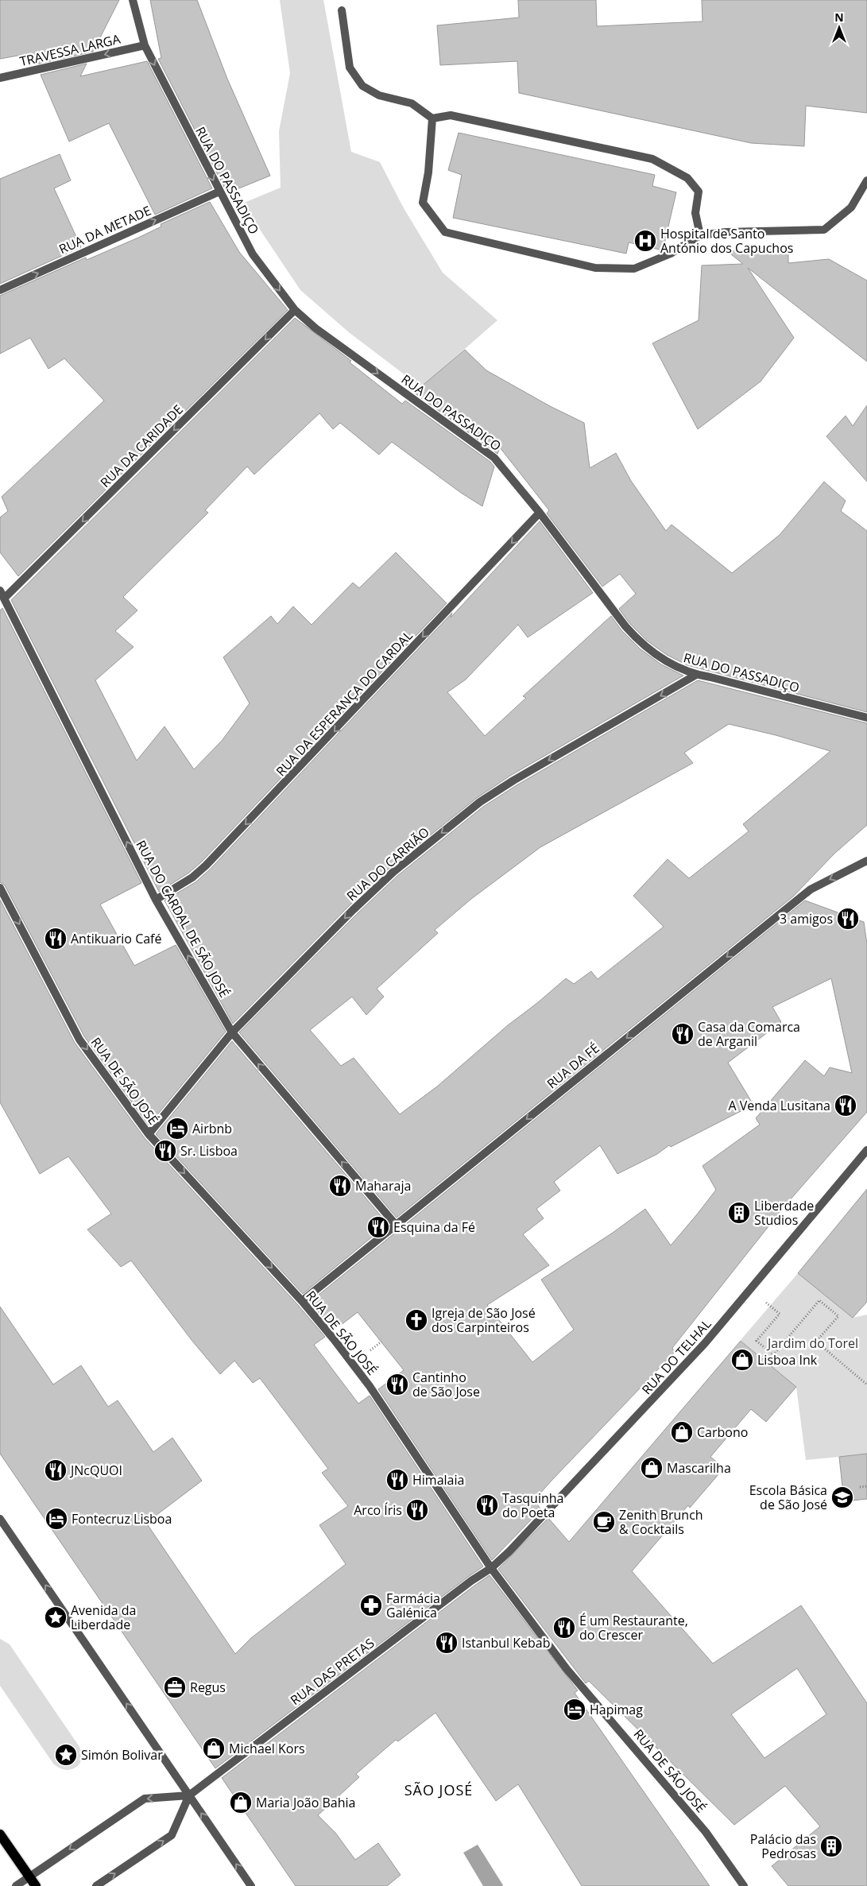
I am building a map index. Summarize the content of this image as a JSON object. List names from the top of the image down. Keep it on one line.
{"streets":{"street":["TRAVESSA LARGA","RUA DO PASSADIÇO","RUA DA METADE","RUA DA CARIDADE","RUA DA ESPERANÇA DO CARDAL","RUA DO CARRIÃO","RUA DO CARDAL DE SÃO JOSÉ","RUA DA FÉ","RUA DE SÃO JOSÉ","RUA DO TELHAL","RUA DAS PRETAS"]},"crossings":[["TRAVESSA LARGA","RUA DO PASSADIÇO"],["RUA DO PASSADIÇO","RUA DA METADE"],["RUA DO PASSADIÇO","RUA DA CARIDADE"],["RUA DO PASSADIÇO","RUA DA ESPERANÇA DO CARDAL"],["RUA DO PASSADIÇO","RUA DO CARRIÃO"],["RUA DA CARIDADE","RUA DO CARDAL DE SÃO JOSÉ"],["RUA DA ESPERANÇA DO CARDAL","RUA DO CARDAL DE SÃO JOSÉ"],["RUA DO CARRIÃO","RUA DO CARDAL DE SÃO JOSÉ"],["RUA DO CARRIÃO","RUA DE SÃO JOSÉ"],["RUA DO CARDAL DE SÃO JOSÉ","RUA DA FÉ"],["RUA DA FÉ","RUA DE SÃO JOSÉ"],["RUA DE SÃO JOSÉ","RUA DO TELHAL"],["RUA DE SÃO JOSÉ","RUA DAS PRETAS"],["RUA DO TELHAL","RUA DAS PRETAS"]],"one_way":["TRAVESSA LARGA","RUA DO PASSADIÇO","RUA DA METADE","RUA DA CARIDADE","RUA DA ESPERANÇA DO CARDAL","RUA DO CARRIÃO","RUA DO CARDAL DE SÃO JOSÉ","RUA DA FÉ","RUA DE SÃO JOSÉ"],"districts":["SÃO JOSÉ"],"parks":["Jardim do Torel"],"places":{"hospital":["Hospital de Santo António dos Capuchos"],"restaurant":["3 amigos","Antikuario Café","Casa da Comarca de Arganil","A Venda Lusitana","Sr. Lisboa","Maharaja","Esquina da Fé","Cantinho de São Jose","JNcQUOI","Himalaia","Tasquinha do Poeta","Arco Íris","É um Restaurante, do Crescer","Istanbul Kebab"],"hotel":["Airbnb","Fontecruz Lisboa","Hapimag"],"building":["Liberdade Studios","Palácio das Pedrosas"],"church":["Igreja de São José dos Carpinteiros"],"shop":["Lisboa Ink","Carbono","Mascarilha","Michael Kors","Maria João Bahia"],"school or university":["Escola Básica de São José"],"cafe":["Zenith Brunch & Cocktails"],"pharmacy":["Farmácia Galénica"],"place":["Avenida da Liberdade","Simón Bolivar"],"office":["Regus"]},"north":"top"}
